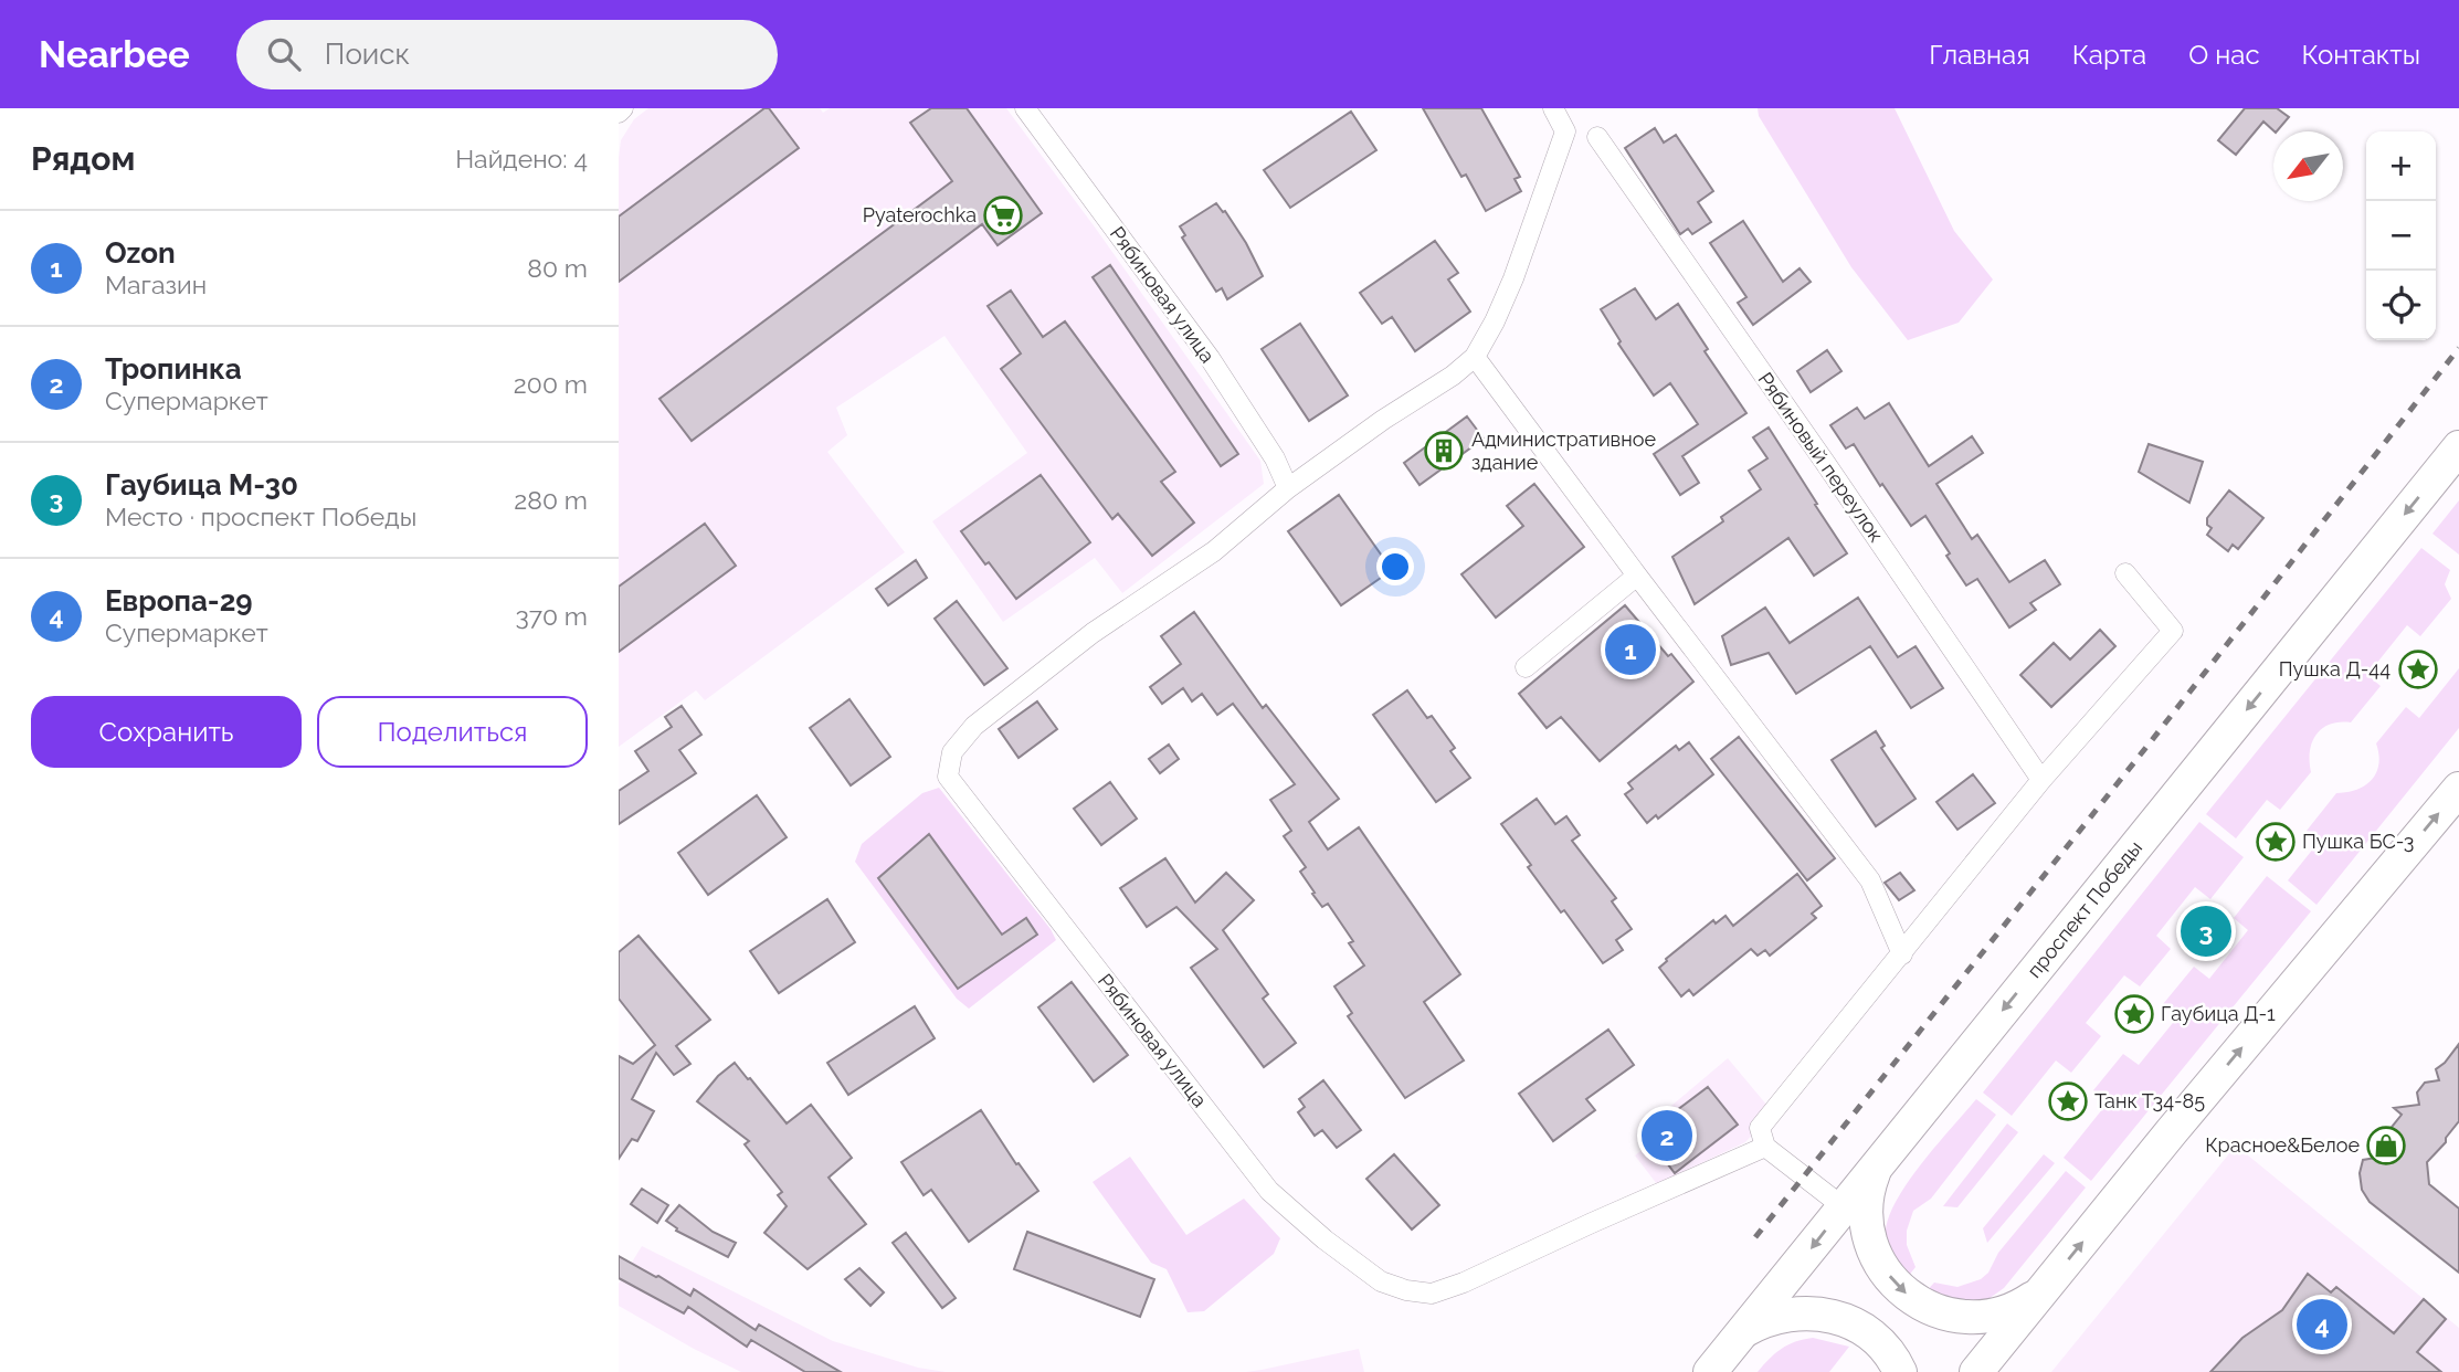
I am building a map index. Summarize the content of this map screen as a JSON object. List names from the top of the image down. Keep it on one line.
{"streets":{"main road":["проспект Победы"],"street":["Рябиновая улица","Рябиновый переулок"]},"places":{"supermarket":["Pyaterochka"],"building":["Административное здание"],"place":["Пушка Д-44","Пушка БС-3","Гаубица Д-1","Танк Т34-85"],"shop":["Красное&Белое"]},"north":"bottom left","page":{"header":"Nearbee","search":"Поиск","nav":["Главная","Карта","О нас","Контакты"],"heading":["Рядом","Найдено: 4"],"map_buttons":["+","−"],"list":[{"mark":"1","name":"Ozon","note":"Магазин","value":"80 m"},{"mark":"2","name":"Тропинка","note":"Супермаркет","value":"200 m"},{"mark":"3","name":"Гаубица М-30","note":"Место · проспект Победы","value":"280 m"},{"mark":"4","name":"Европа-29","note":"Супермаркет","value":"370 m"}],"pins":["1","3","2","4"],"buttons":["Сохранить","Поделиться"]}}
